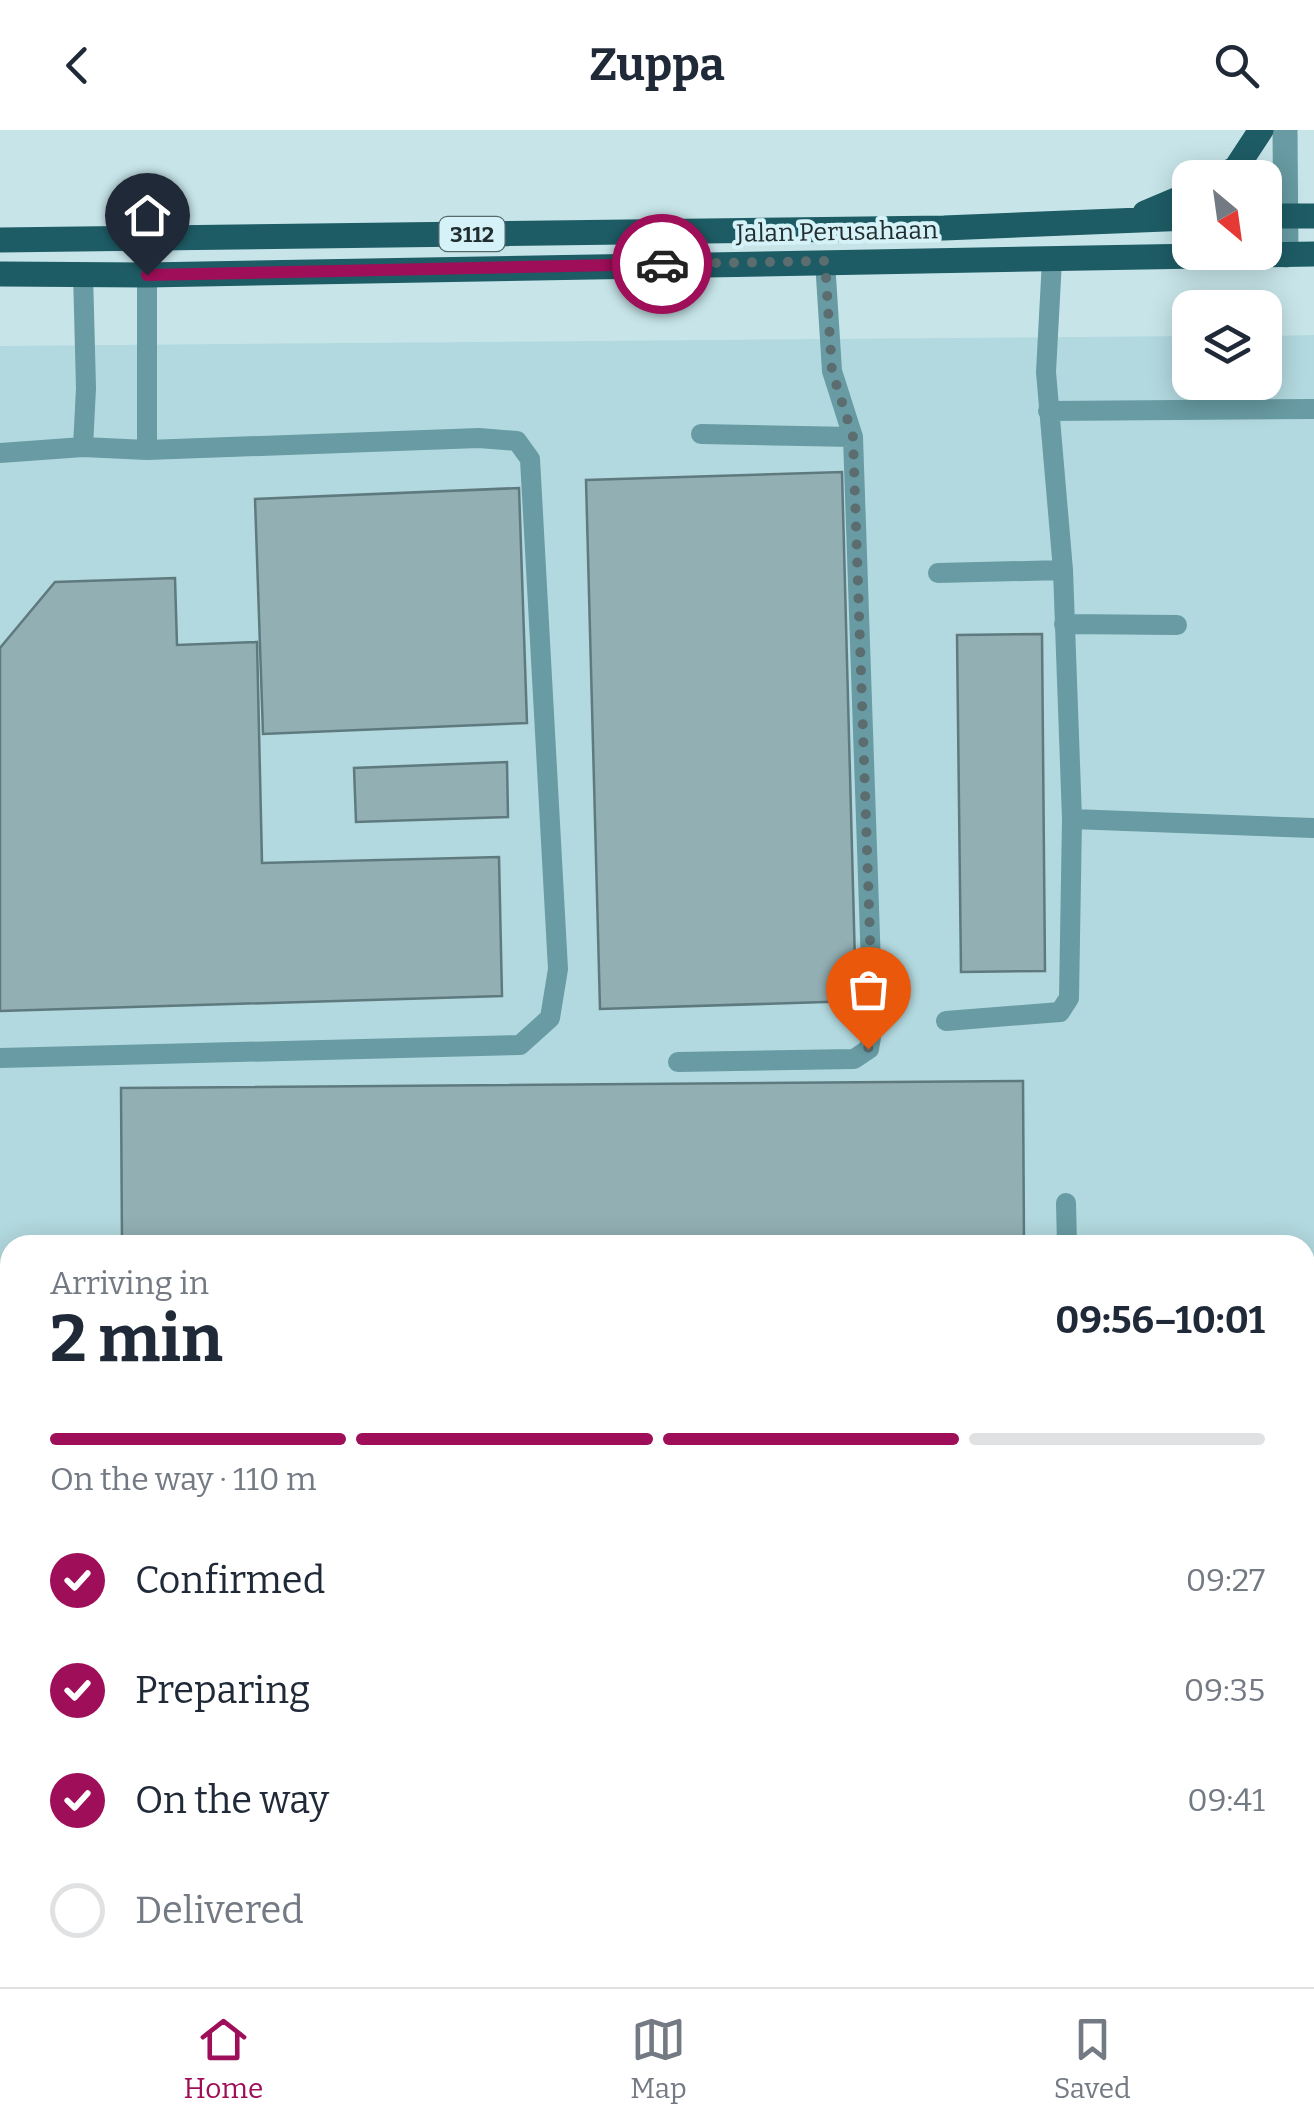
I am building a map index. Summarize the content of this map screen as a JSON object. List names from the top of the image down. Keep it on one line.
{"streets":{"main road":["Jalan Perusahaan","3112"]},"north":"bottom right","page":{"header":"Zuppa","heading":["2 min","Arriving in","09:56–10:01"],"bar":"On the way · 110 m","list":[["Confirmed","09:27"],["Preparing","09:35"],["On the way","09:41"],"Delivered"],"tabs":["Home","Map","Saved"]}}
